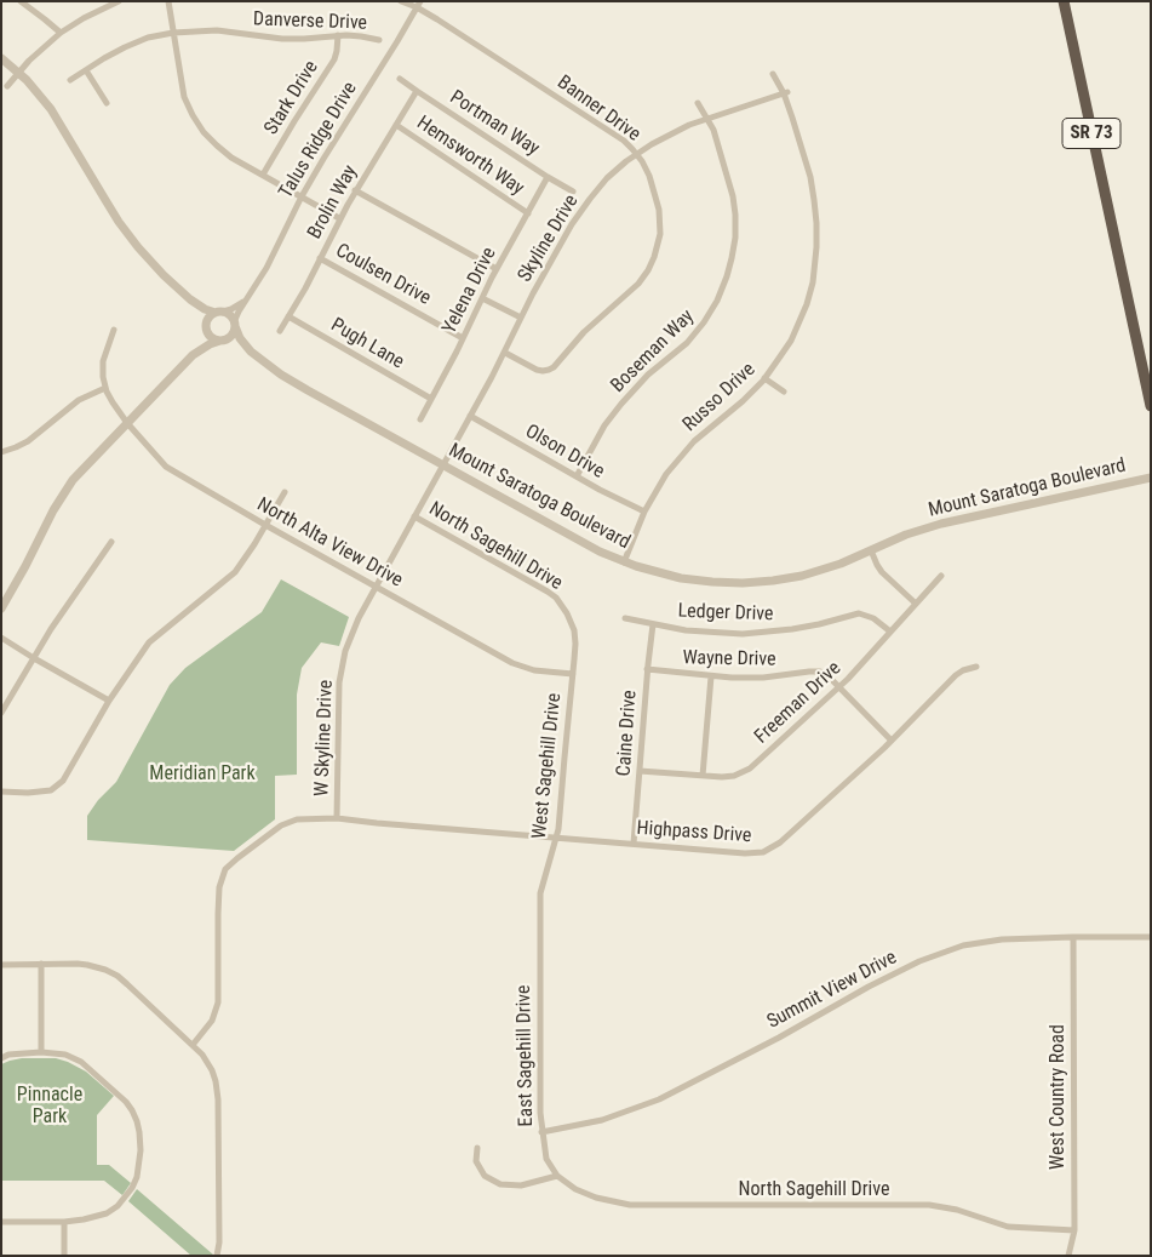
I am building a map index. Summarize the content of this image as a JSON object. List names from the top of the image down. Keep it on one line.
{"streets":{"highway":["SR 73"],"street":["Danverse Drive","Stark Drive","Banner Drive","Portman Way","Talus Ridge Drive","Hemsworth Way","Brolin Way","Skyline Drive","Coulsen Drive","Yelena Drive","Pugh Lane","Boseman Way","Russo Drive","Olson Drive","Mount Saratoga Boulevard","North Alta View Drive","North Sagehill Drive","Ledger Drive","Wayne Drive","Freeman Drive","Caine Drive","W Skyline Drive","West Sagehill Drive","Highpass Drive","Summit View Drive","East Sagehill Drive","West Country Road"]},"crossings":[["Danverse Drive","Stark Drive"],["Banner Drive","Talus Ridge Drive"],["Banner Drive","Skyline Drive"],["Portman Way","Brolin Way"],["Portman Way","Yelena Drive"],["Talus Ridge Drive","Mount Saratoga Boulevard"],["Hemsworth Way","Brolin Way"],["Hemsworth Way","Yelena Drive"],["Brolin Way","Coulsen Drive"],["Brolin Way","Pugh Lane"],["Skyline Drive","Boseman Way"],["Skyline Drive","Russo Drive"],["Skyline Drive","Olson Drive"],["Skyline Drive","Mount Saratoga Boulevard"],["Skyline Drive","W Skyline Drive"],["Coulsen Drive","Yelena Drive"],["Yelena Drive","Pugh Lane"],["Boseman Way","Olson Drive"],["Russo Drive","Olson Drive"],["Russo Drive","Mount Saratoga Boulevard"],["Mount Saratoga Boulevard","W Skyline Drive"],["North Alta View Drive","North Sagehill Drive"],["North Alta View Drive","W Skyline Drive"],["North Alta View Drive","West Sagehill Drive"],["North Sagehill Drive","W Skyline Drive"],["North Sagehill Drive","West Sagehill Drive"],["North Sagehill Drive","East Sagehill Drive"],["North Sagehill Drive","West Country Road"],["Ledger Drive","Freeman Drive"],["Ledger Drive","Caine Drive"],["Wayne Drive","Freeman Drive"],["Wayne Drive","Caine Drive"],["Wayne Drive","Highpass Drive"],["Freeman Drive","Caine Drive"],["Caine Drive","Highpass Drive"],["W Skyline Drive","Highpass Drive"],["West Sagehill Drive","Highpass Drive"],["West Sagehill Drive","East Sagehill Drive"],["Summit View Drive","East Sagehill Drive"],["Summit View Drive","West Country Road"]],"parks":["Meridian Park","Pinnacle Park"]}
